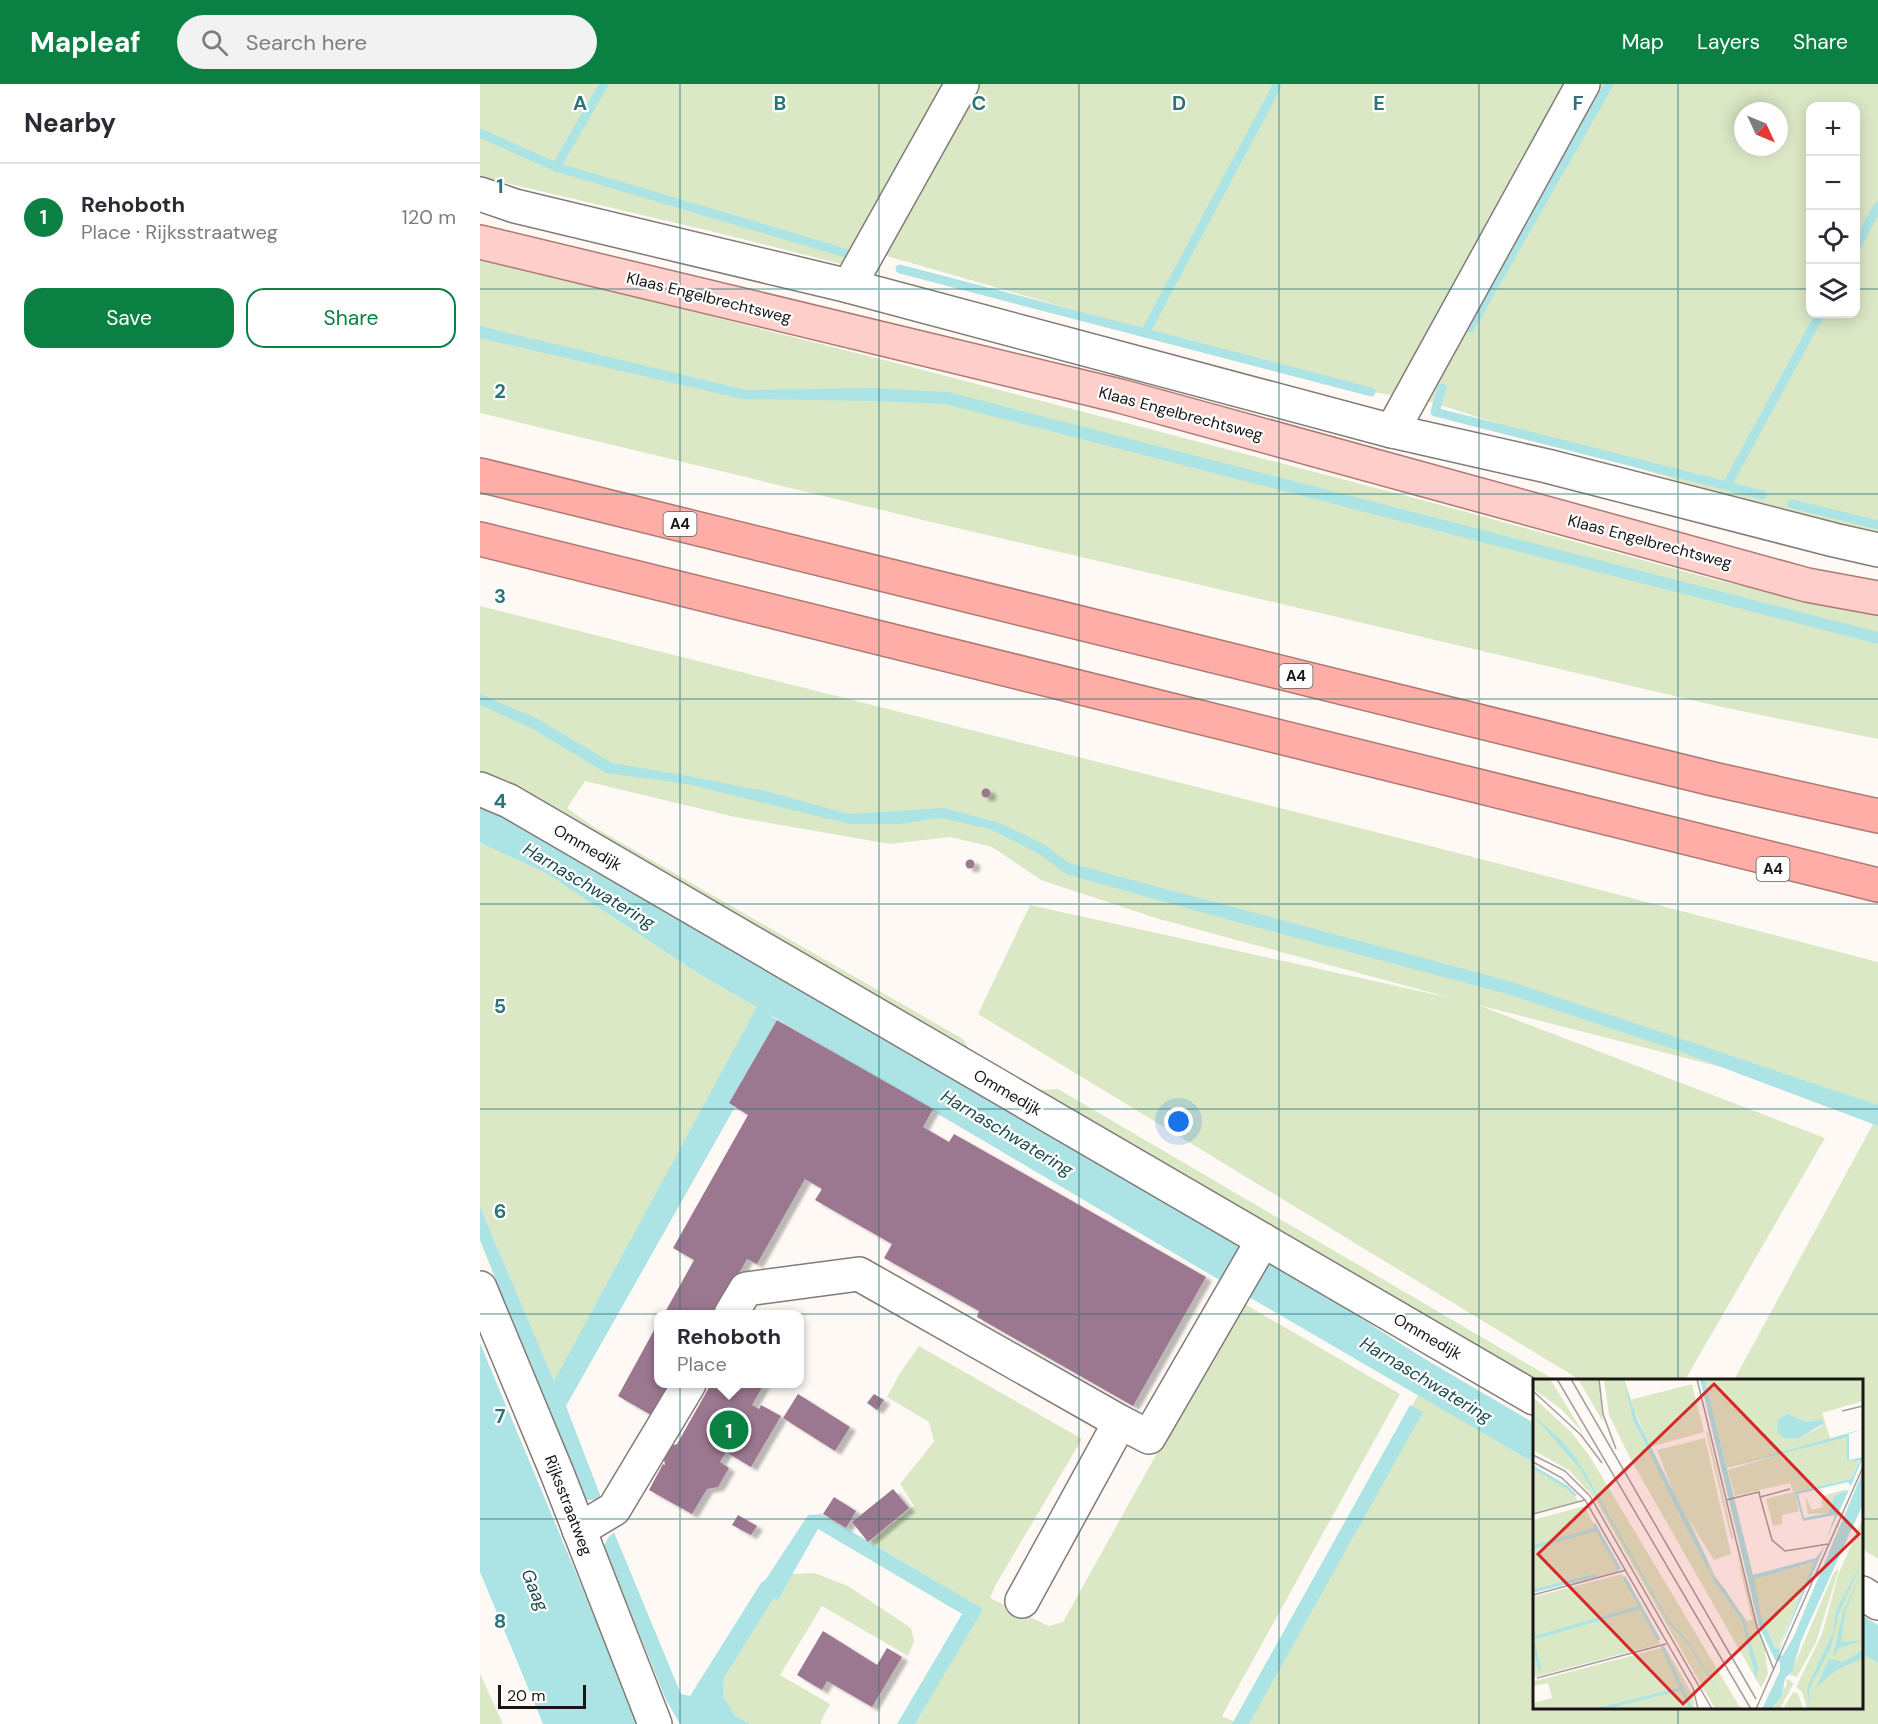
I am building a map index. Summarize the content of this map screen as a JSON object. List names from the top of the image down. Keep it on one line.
{"streets":{"highway":["A4"],"main road":["Klaas Engelbrechtsweg"],"street":["Ommedijk","Rijksstraatweg"]},"water":["Harnaschwatering","Gaag"],"scale_bar":"20 m","north":"bottom right","page":{"header":"Mapleaf","search":"Search here","nav":["Map","Layers","Share"],"heading":"Nearby","map_buttons":["+","−"],"list":[{"mark":"1","name":"Rehoboth","note":"Place · Rijksstraatweg","value":"120 m"}],"buttons":["Save","Share"],"popup":["Rehoboth","Place"],"pins":"1","scale":"20 m"},"grid":{"columns":["A","B","C","D","E","F"],"rows":["1","2","3","4","5","6","7","8"]}}
